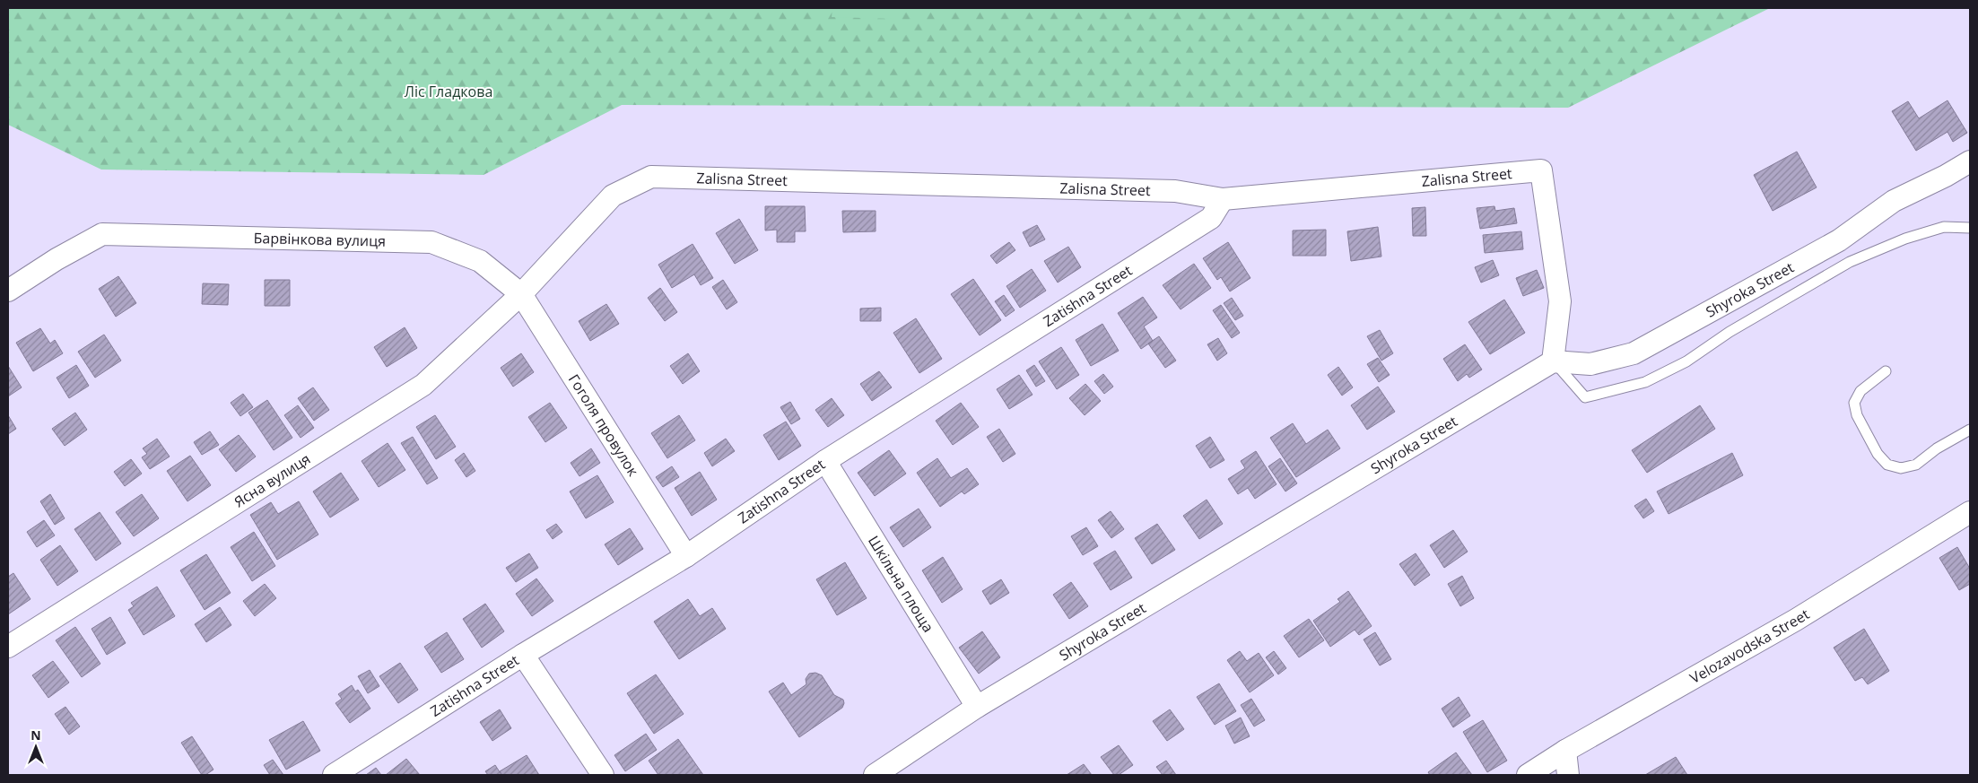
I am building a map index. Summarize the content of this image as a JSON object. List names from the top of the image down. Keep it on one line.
{"streets":{"street":["Zalisna Street","Барвінкова вулиця","Shyroka Street","Zatishna Street","Гоголя провулок","Ясна вулиця","Шкільна площа","Velozavodska Street"]},"crossings":[["Zalisna Street","Барвінкова вулиця"],["Zalisna Street","Shyroka Street"],["Zalisna Street","Zatishna Street"],["Zalisna Street","Гоголя провулок"],["Zalisna Street","Ясна вулиця"],["Барвінкова вулиця","Гоголя провулок"],["Барвінкова вулиця","Ясна вулиця"],["Shyroka Street","Шкільна площа"],["Zatishna Street","Гоголя провулок"],["Zatishna Street","Шкільна площа"],["Гоголя провулок","Ясна вулиця"]],"parks":["Ліс Гладкова"],"north":"top"}
